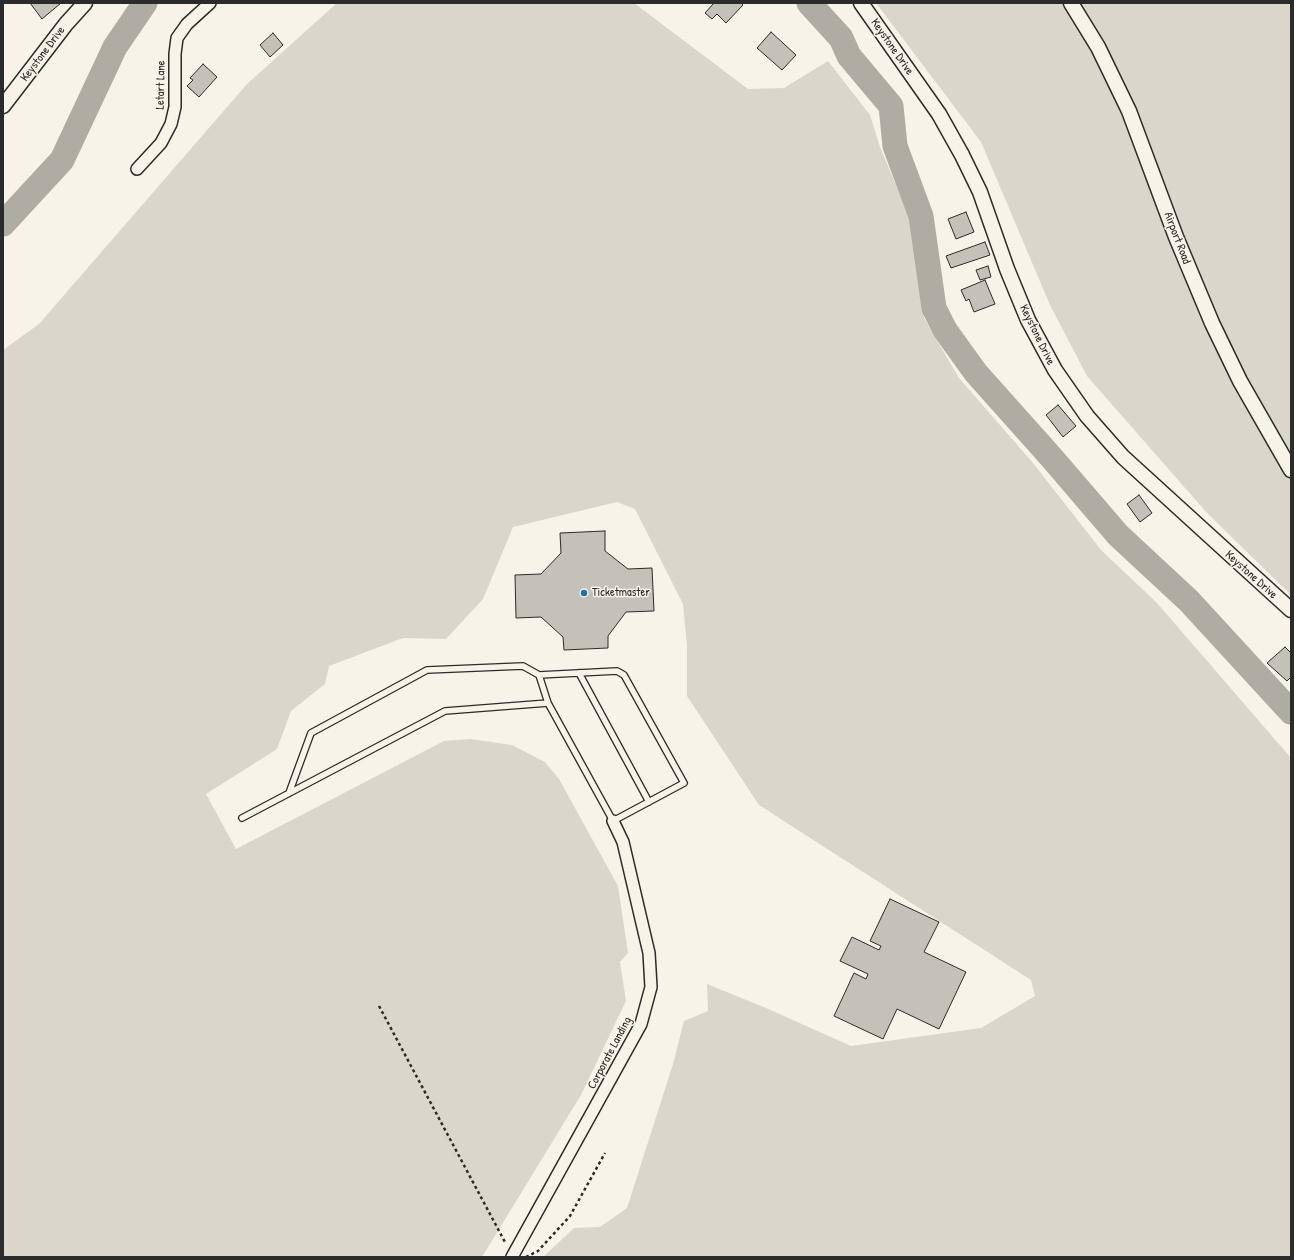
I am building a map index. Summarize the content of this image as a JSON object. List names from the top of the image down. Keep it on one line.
{"streets":{"street":["Keystone Drive","Letart Lane","Airport Road","Corporate Landing"]},"places":["Ticketmaster"]}
